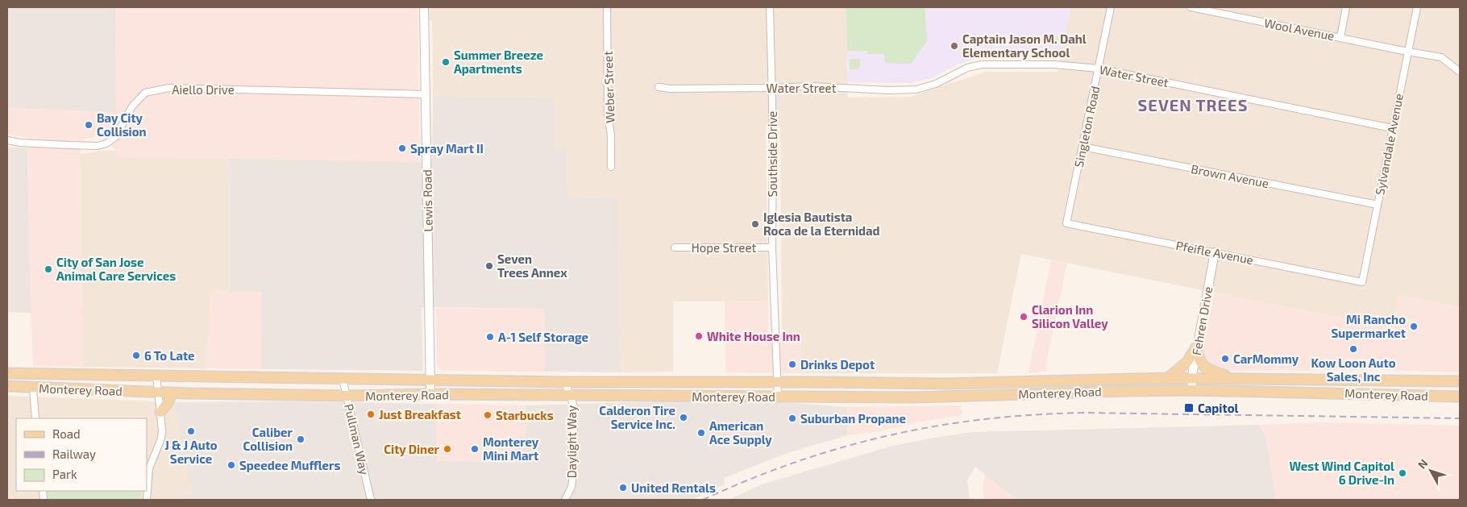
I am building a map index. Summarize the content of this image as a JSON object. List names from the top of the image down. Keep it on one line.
{"streets":{"main road":["Monterey Road"],"street":["Wool Avenue","Water Street","Weber Street","Aiello Drive","Singleton Road","Sylvandale Avenue","Southside Drive","Brown Avenue","Lewis Road","Hope Street","Pfeifle Avenue","Fehren Drive","Pullman Way","Daylight Way"]},"crossings":[["Wool Avenue","Sylvandale Avenue"],["Water Street","Singleton Road"],["Water Street","Sylvandale Avenue"],["Water Street","Southside Drive"],["Aiello Drive","Lewis Road"],["Singleton Road","Brown Avenue"],["Singleton Road","Pfeifle Avenue"],["Sylvandale Avenue","Brown Avenue"],["Sylvandale Avenue","Pfeifle Avenue"],["Southside Drive","Hope Street"],["Southside Drive","Monterey Road"],["Lewis Road","Monterey Road"],["Pfeifle Avenue","Fehren Drive"],["Fehren Drive","Monterey Road"],["Monterey Road","Pullman Way"],["Monterey Road","Daylight Way"]],"districts":["SEVEN TREES"],"places":{"other":["Captain Jason M. Dahl Elementary School","Summer Breeze Apartments","Bay City Collision","Spray Mart II","Iglesia Bautista Roca de la Eternidad","Seven Trees Annex","City of San Jose Animal Care Services","Clarion Inn Silicon Valley","Mi Rancho Supermarket","White House Inn","A-1 Self Storage","Kow Loon Auto Sales, Inc","6 To Late","CarMommy","Drinks Depot","Just Breakfast","Starbucks","Calderon Tire Service Inc.","Suburban Propane","J & J Auto Service","American Ace Supply","Caliber Collision","City Diner","Monterey Mini Mart","Speedee Mufflers","West Wind Capitol 6 Drive-In","United Rentals"],"transit":["Capitol"]},"legend":["Road","Railway","Park"],"north":"top left"}
